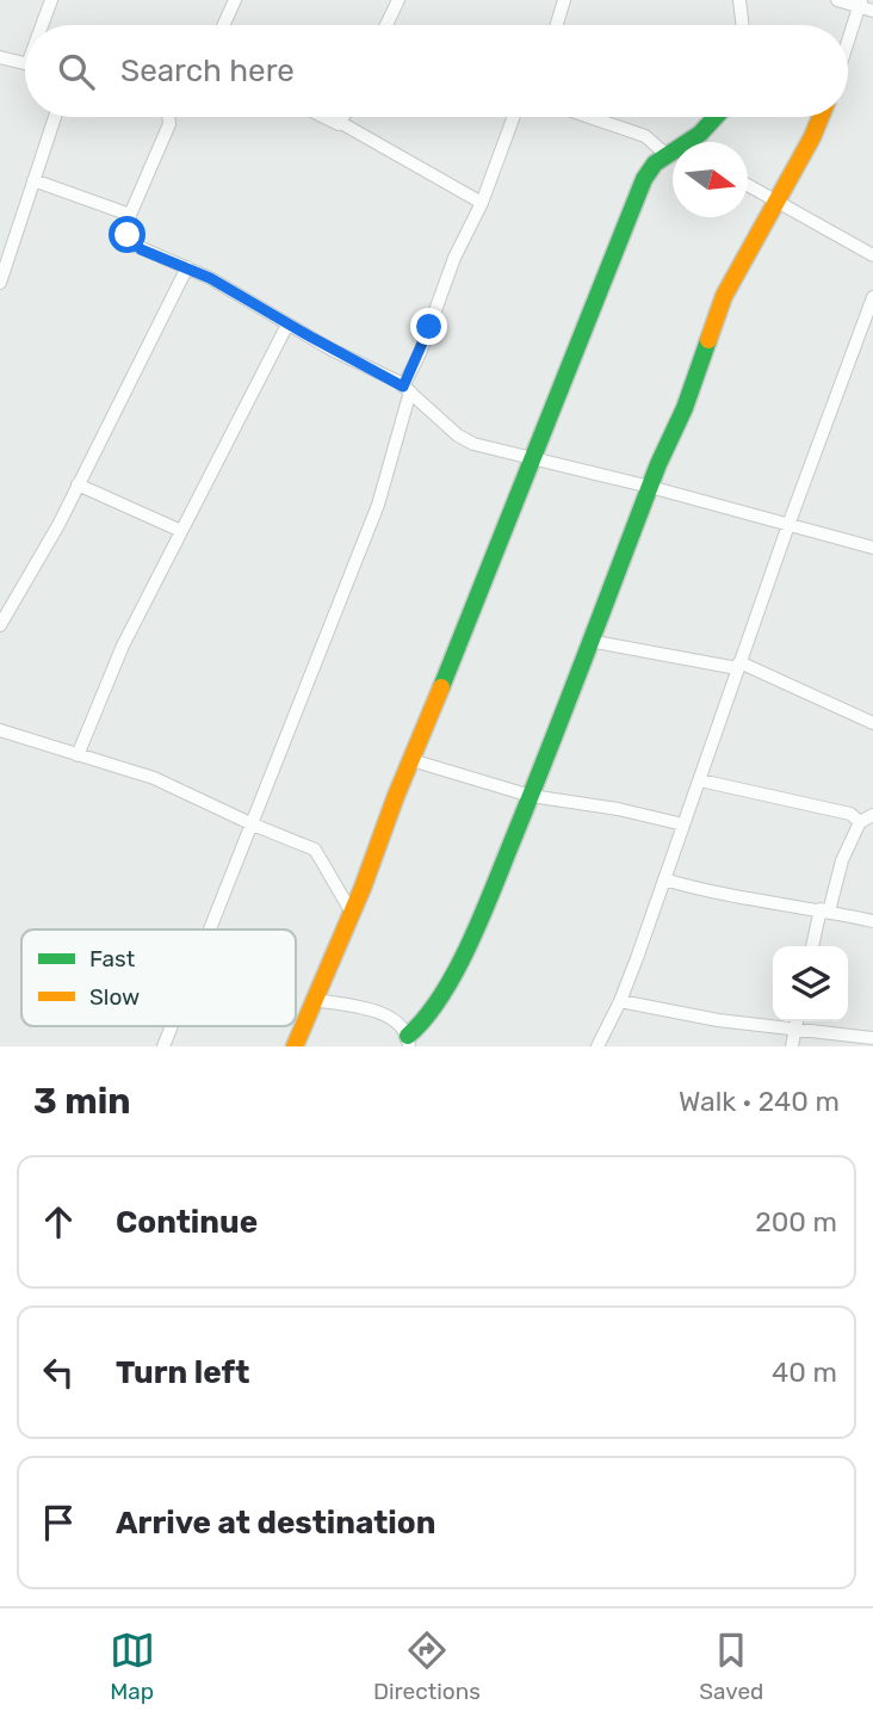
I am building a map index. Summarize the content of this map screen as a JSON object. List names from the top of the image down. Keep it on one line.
{"legend":["Fast","Slow"],"north":"right","page":{"search":"Search here","heading":["3 min","Walk · 240 m"],"list":[["Continue","200 m"],["Turn left","40 m"],"Arrive at destination"],"nav":["Map","Directions","Saved"]}}
